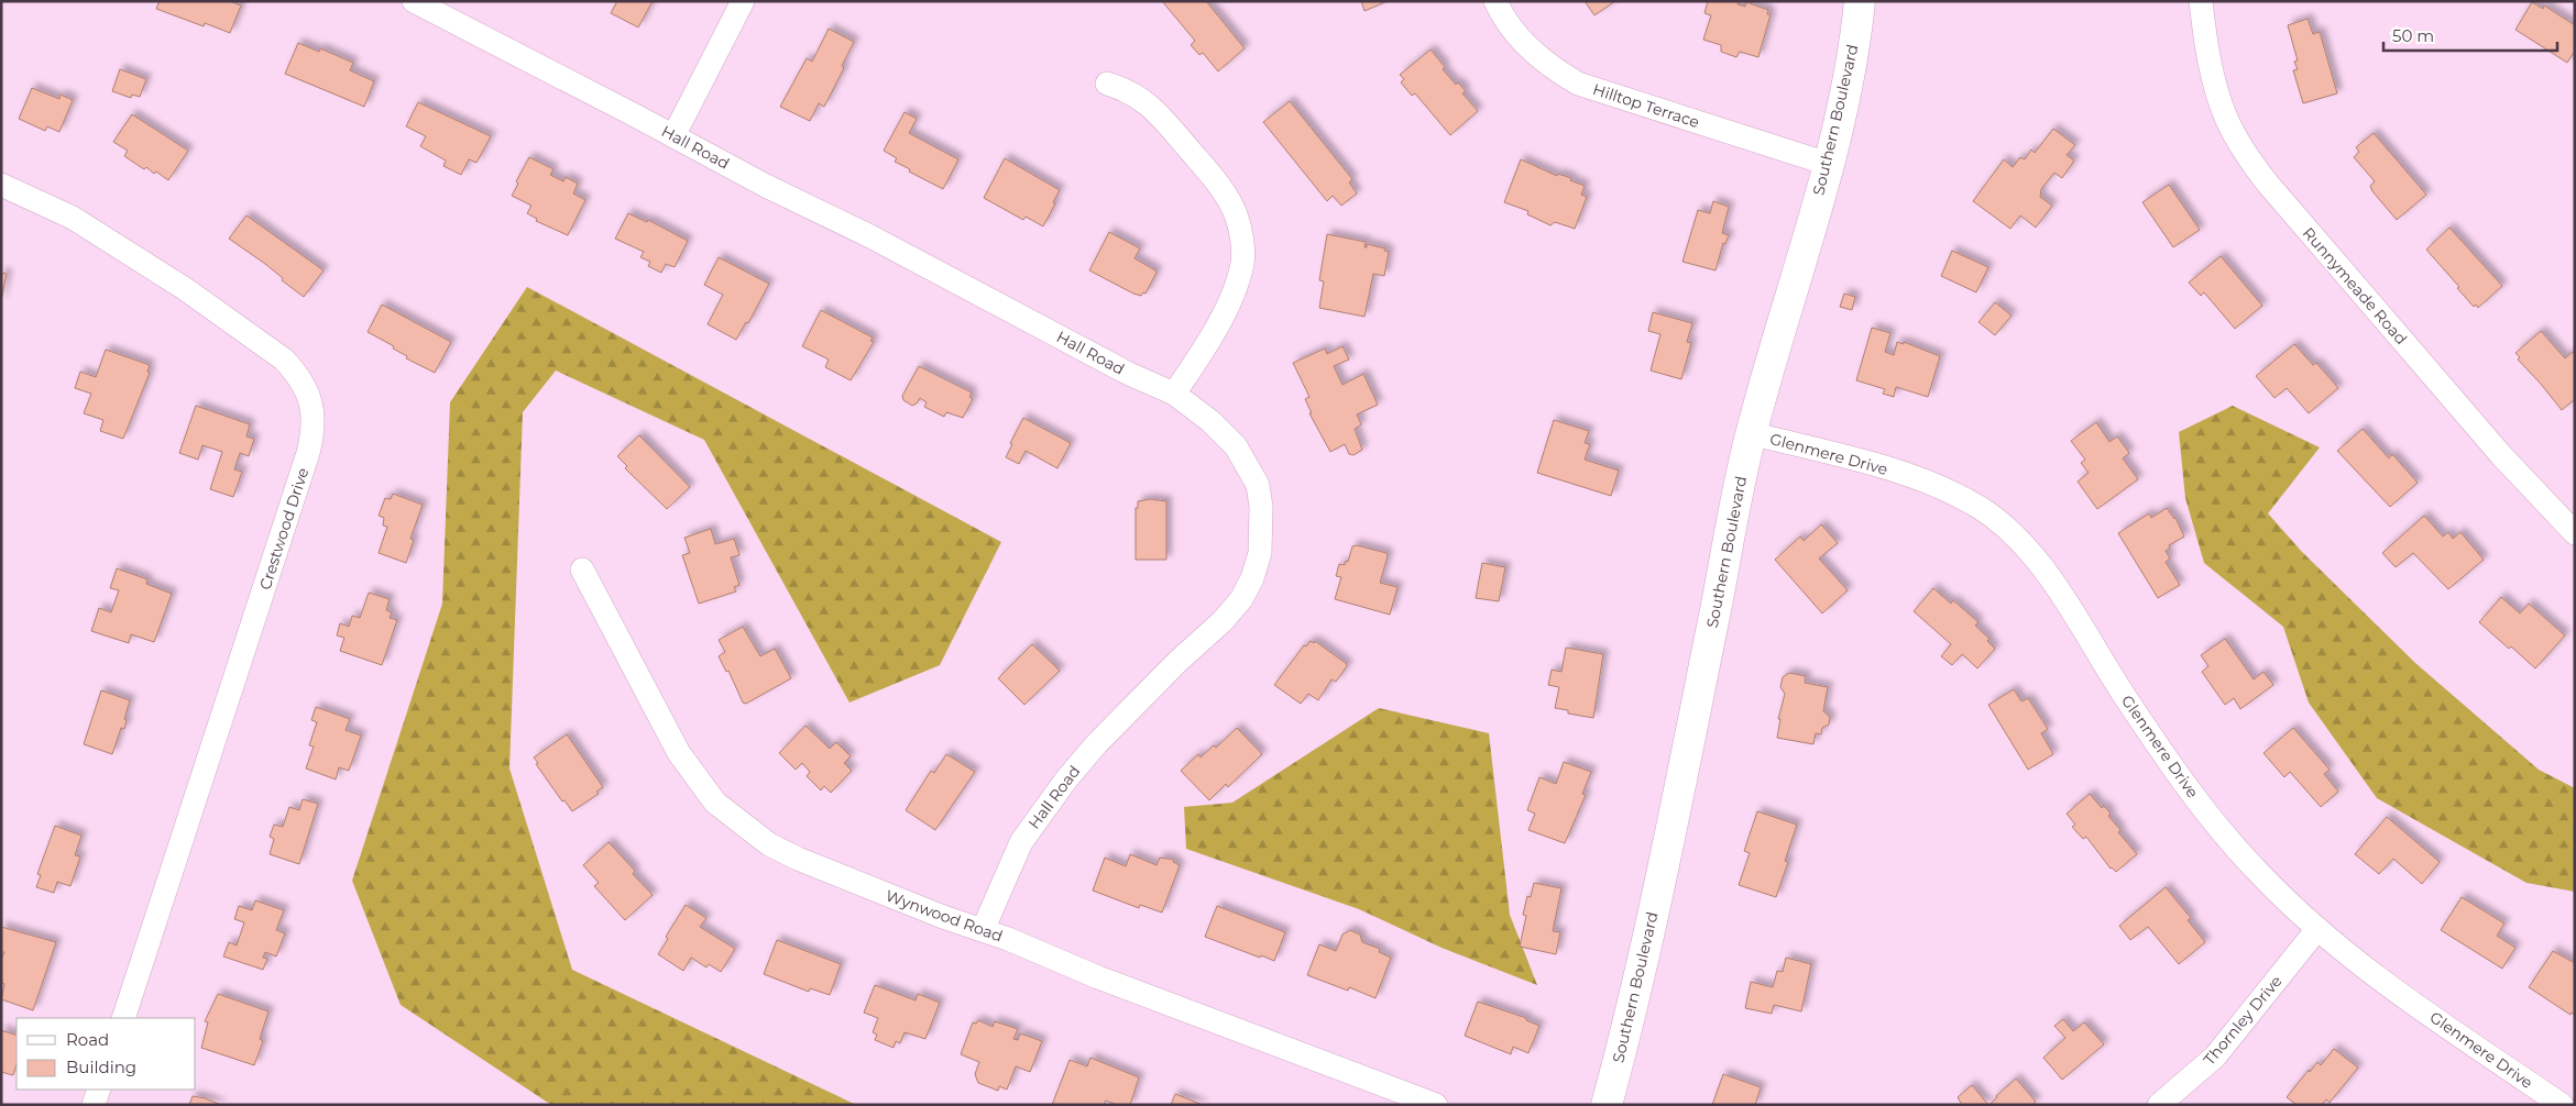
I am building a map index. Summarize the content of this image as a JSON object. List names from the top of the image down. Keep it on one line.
{"streets":{"main road":["Southern Boulevard"],"street":["Hilltop Terrace","Hall Road","Runnymeade Road","Glenmere Drive","Crestwood Drive","Wynwood Road","Thornley Drive"]},"crossings":[["Hilltop Terrace","Southern Boulevard"],["Southern Boulevard","Glenmere Drive"],["Hall Road","Wynwood Road"],["Glenmere Drive","Thornley Drive"]],"legend":["Road","Building"],"scale_bar":"50 m"}
